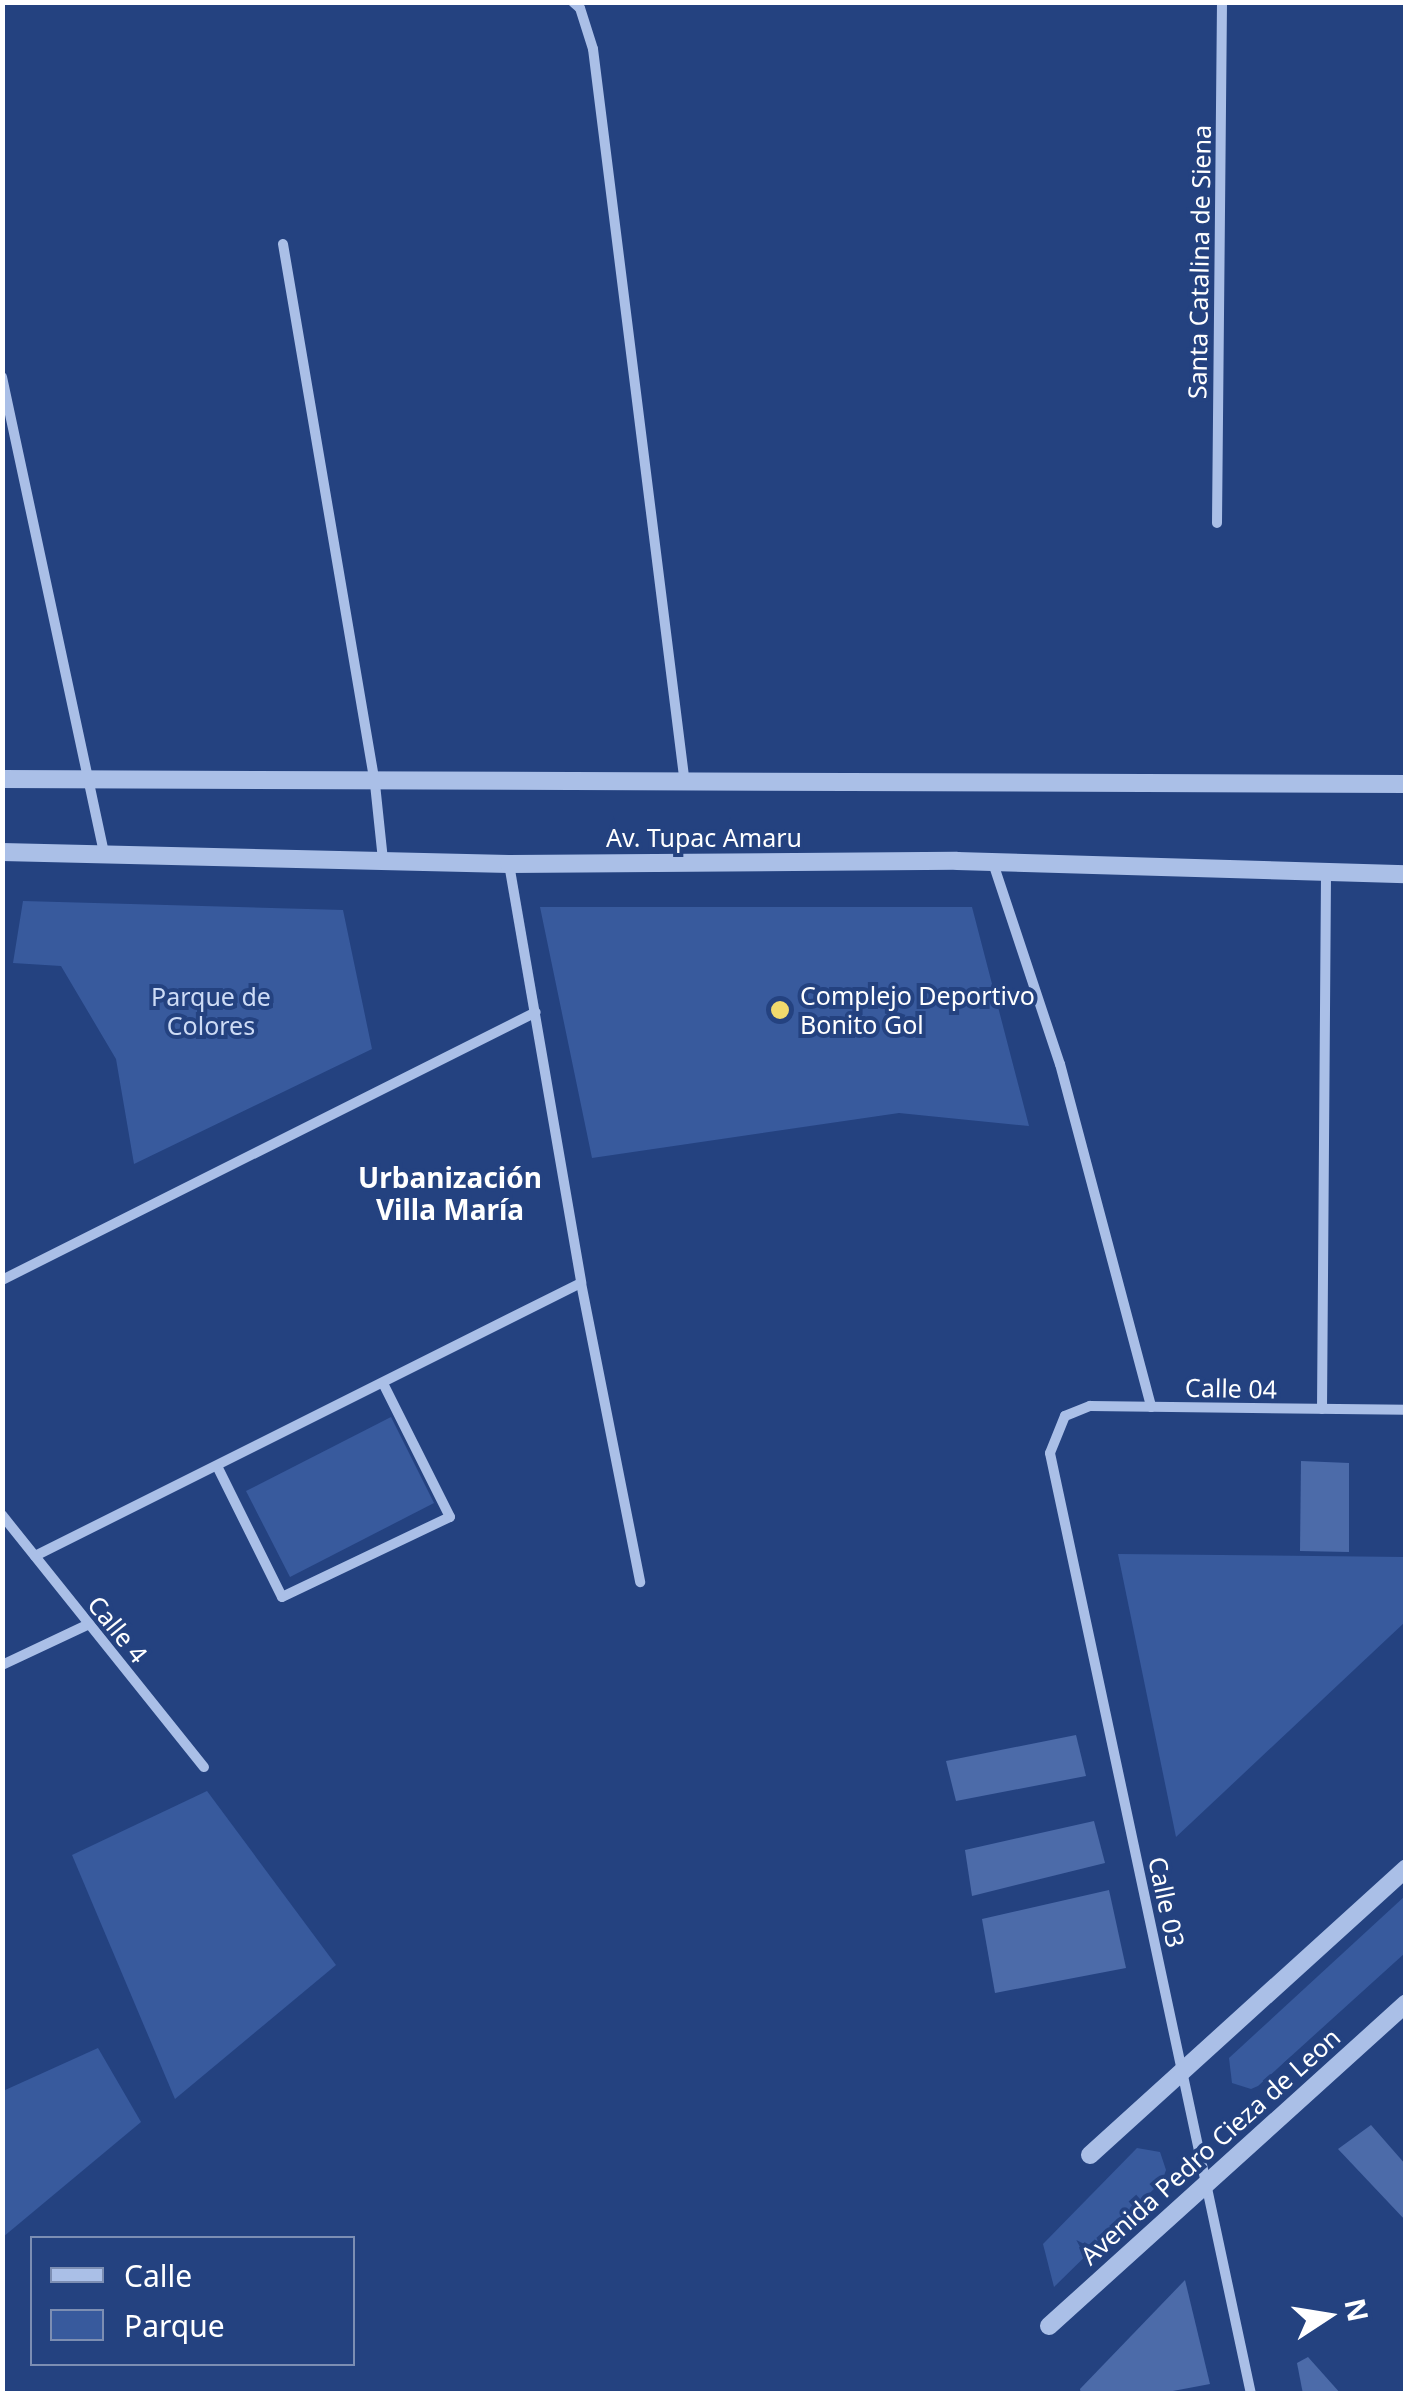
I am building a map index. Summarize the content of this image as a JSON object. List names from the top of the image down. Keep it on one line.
{"streets":{"street":["Santa Catalina de Siena","Av. Tupac Amaru","Calle 04","Calle 4","Calle 03","Avenida Pedro Cieza de Leon"]},"crossings":[["Calle 04","Calle 03"],["Calle 03","Avenida Pedro Cieza de Leon"]],"districts":["Urbanización Villa María"],"parks":["Parque de Colores"],"places":["Complejo Deportivo Bonito Gol"],"legend":["Calle","Parque"],"north":"right"}
